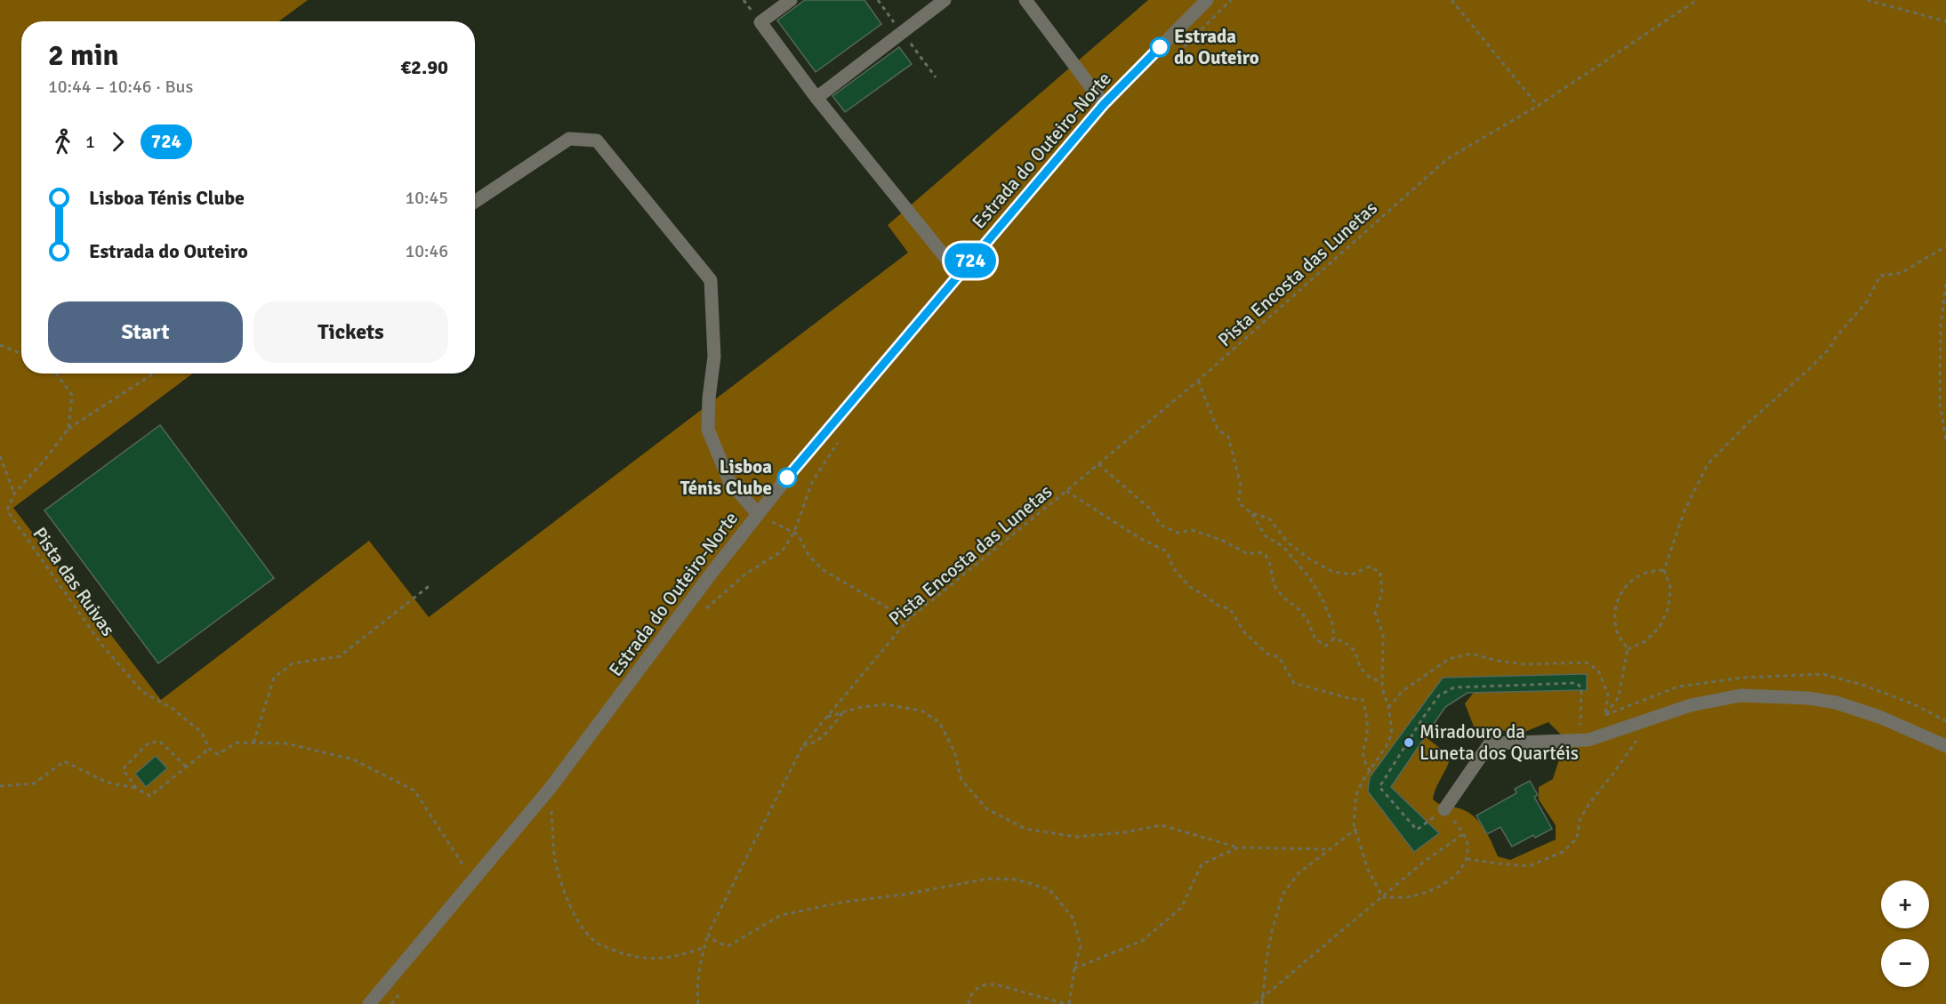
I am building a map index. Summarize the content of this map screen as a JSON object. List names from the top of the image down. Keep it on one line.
{"streets":{"street":["Estrada do Outeiro-Norte"],"path":["Pista Encosta das Lunetas","Pista das Ruivas"]},"places":["Estrada do Outeiro","Lisboa Ténis Clube","Miradouro da Luneta dos Quartéis"],"lines":["bus line 724"],"page":{"on_map":"724","heading":["2 min","10:44 – 10:46 · Bus","€2.90"],"legs":["1","724"],"list":[{"name":"Lisboa Ténis Clube","value":"10:45"},{"name":"Estrada do Outeiro","value":"10:46"}],"buttons":["Start","Tickets"],"map_buttons":["+","−"]}}
